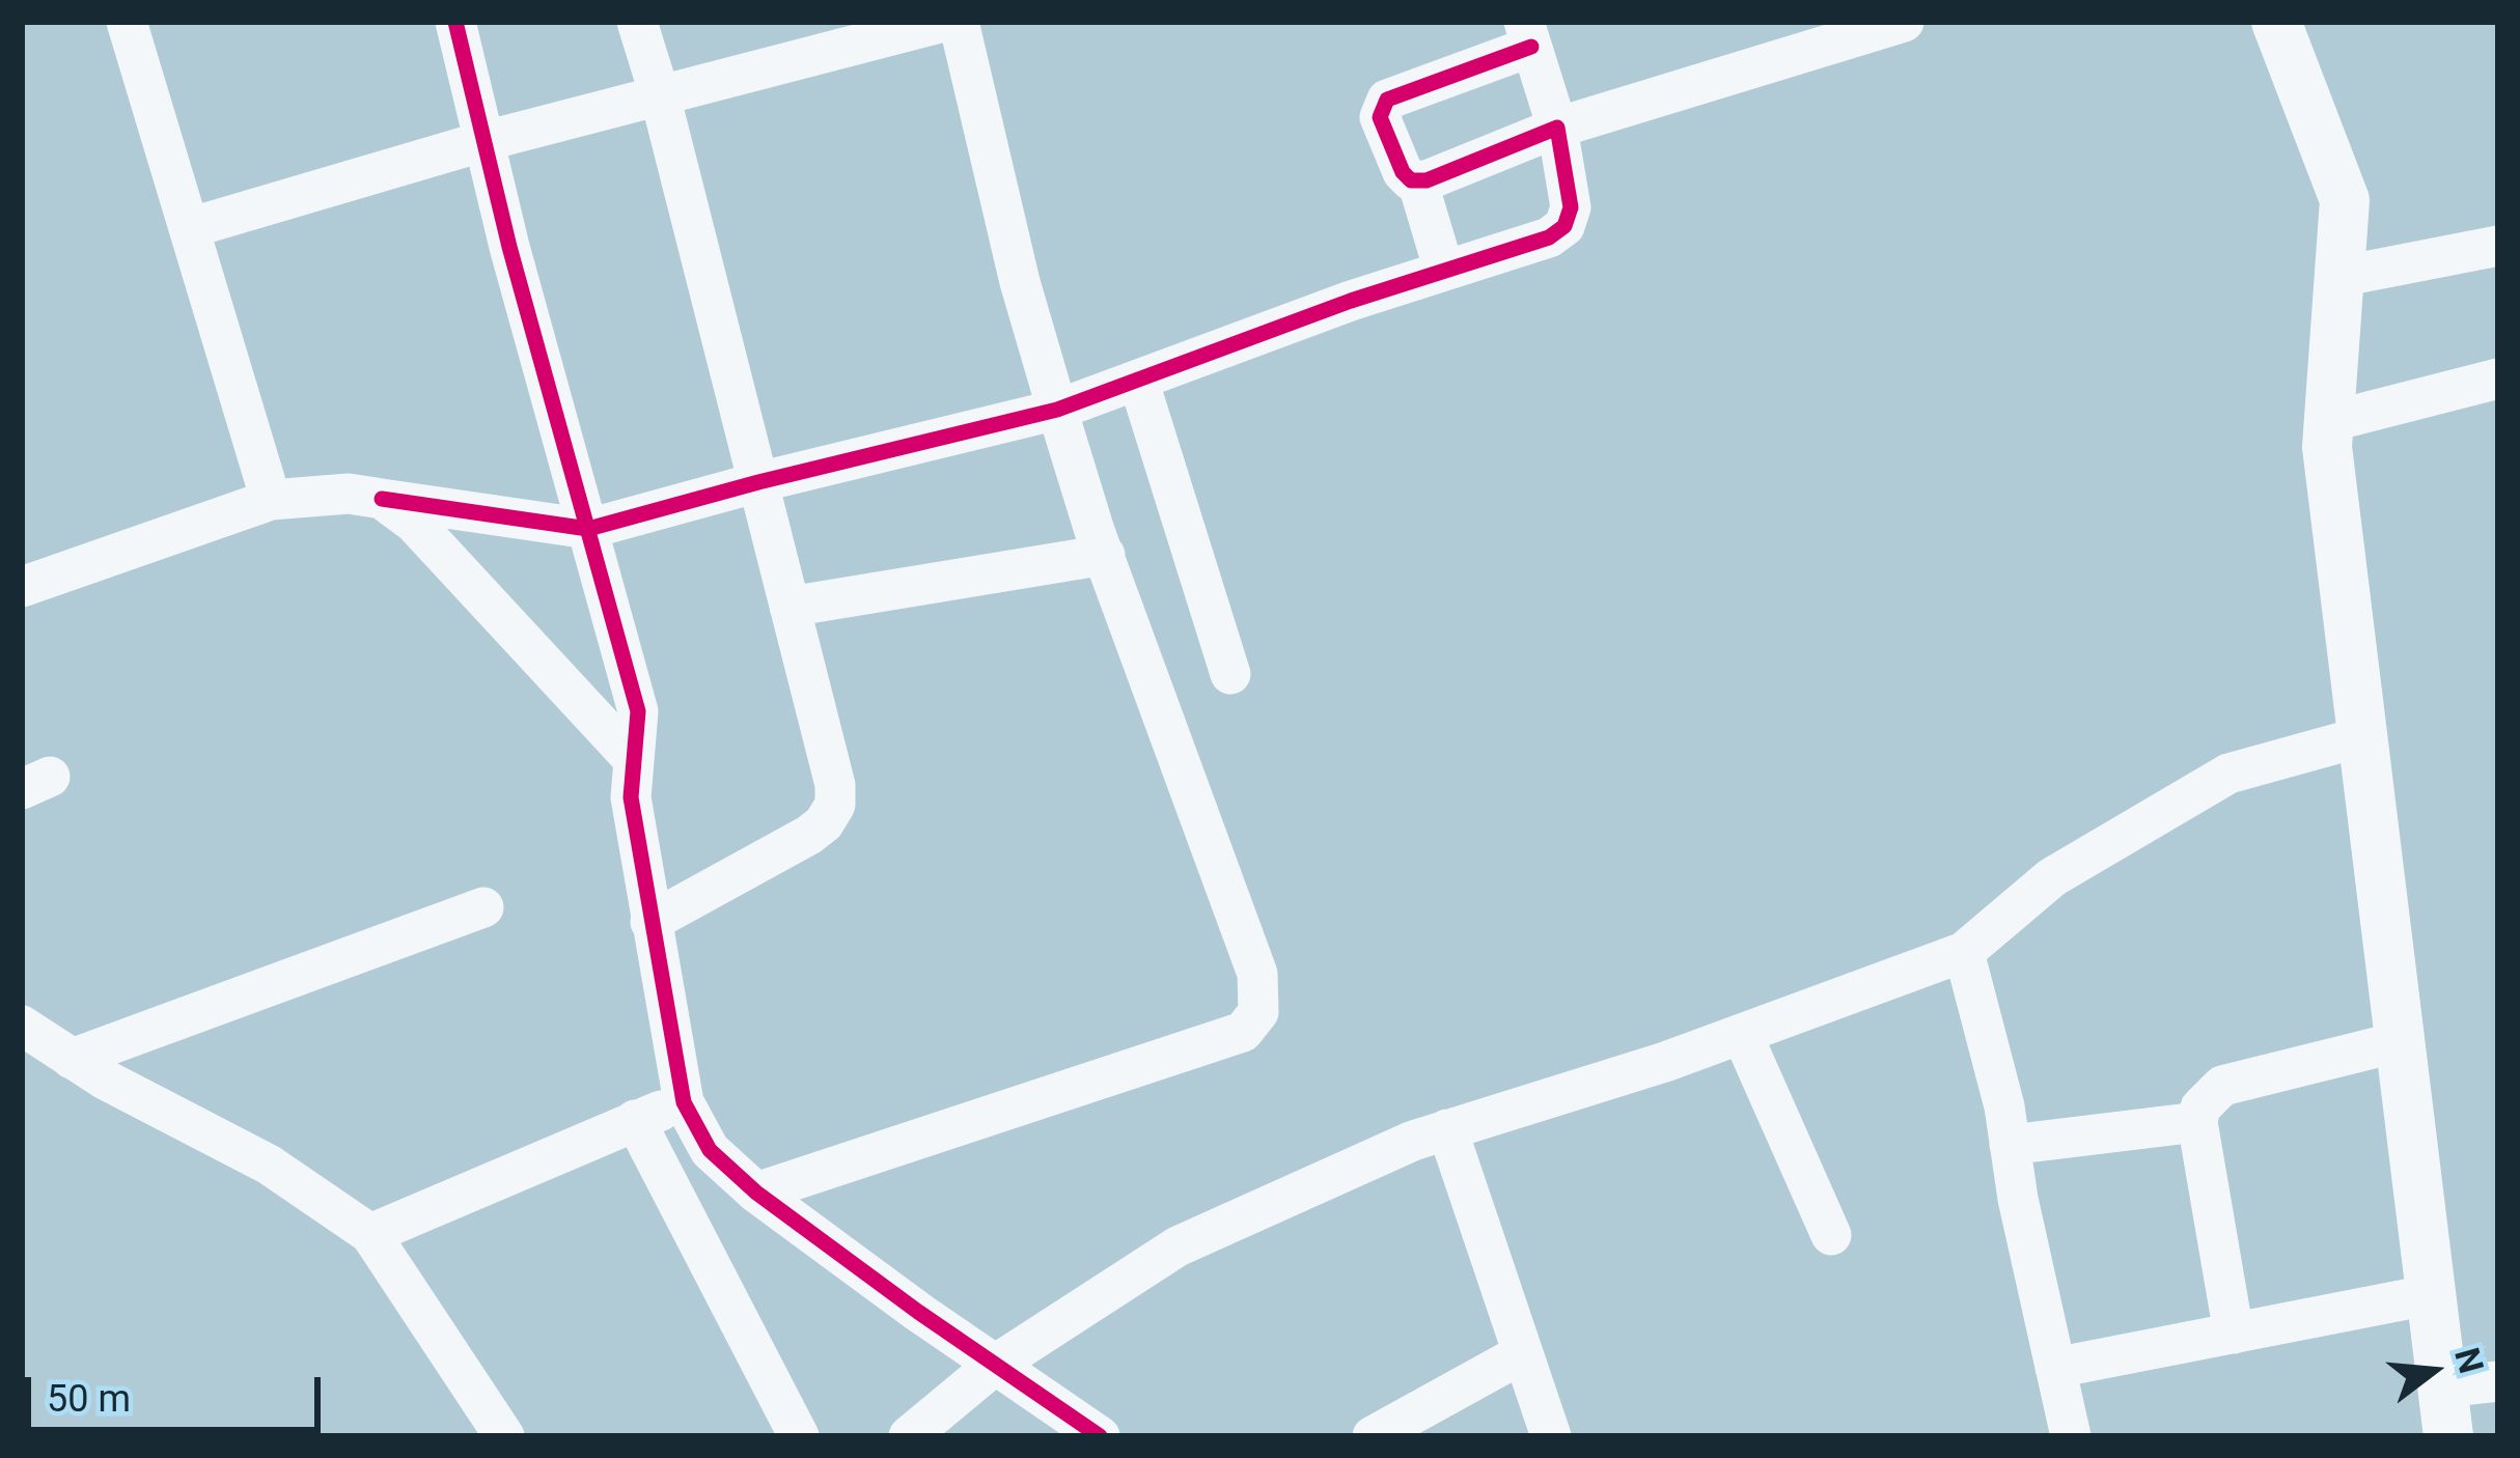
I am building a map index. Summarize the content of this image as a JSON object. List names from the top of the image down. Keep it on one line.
{"scale_bar":"50 m","north":"right"}
